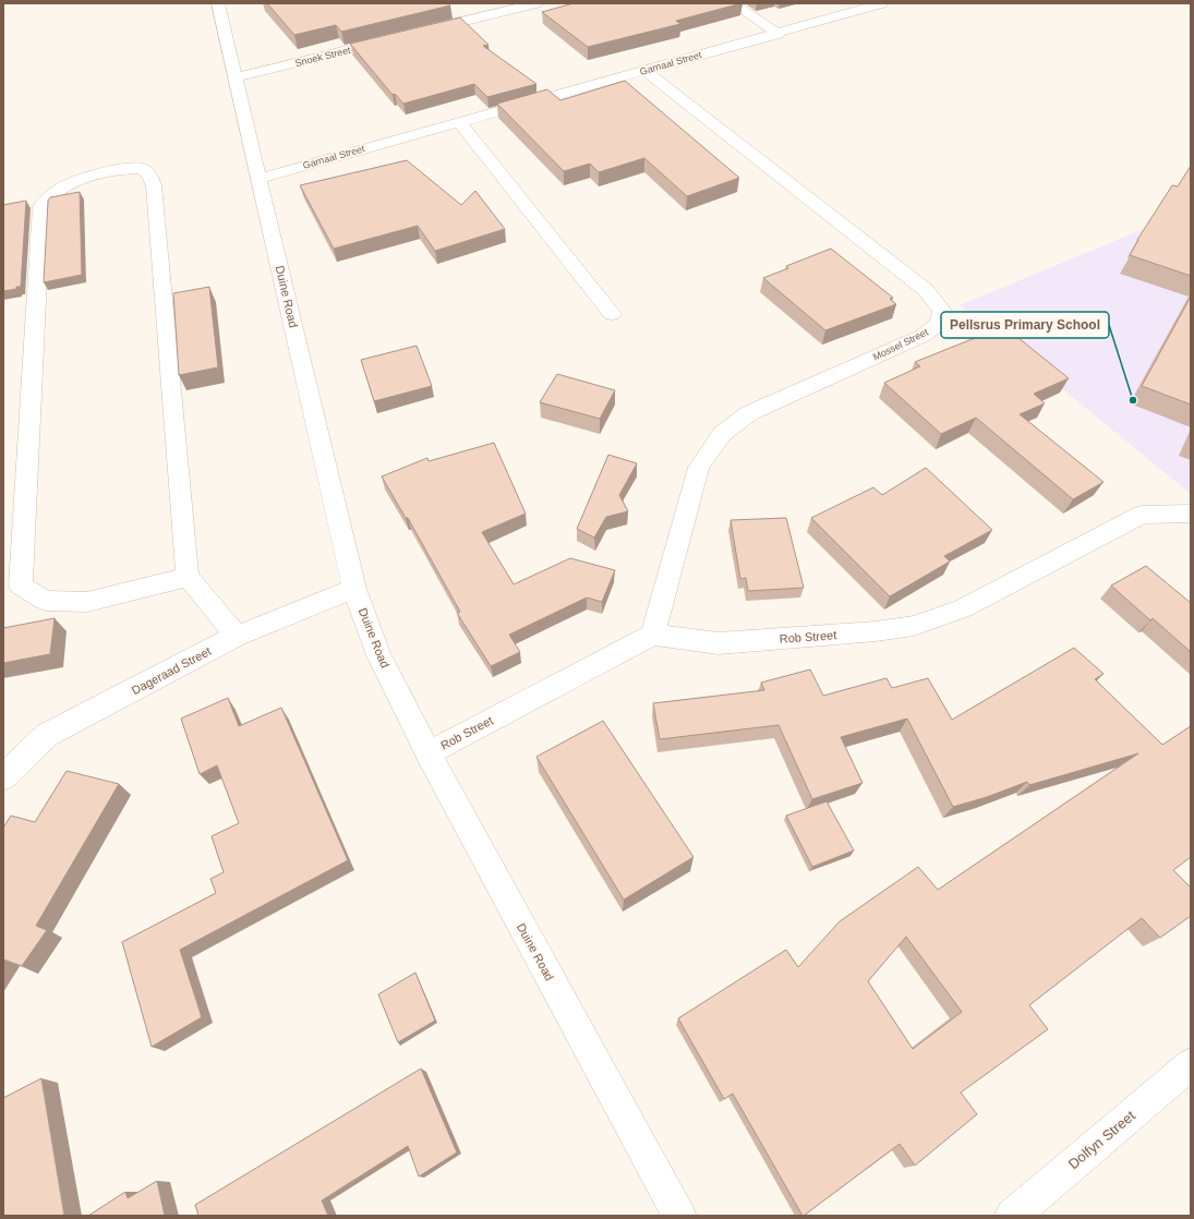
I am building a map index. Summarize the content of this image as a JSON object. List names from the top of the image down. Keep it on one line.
{"streets":{"street":["Snoek Street","Garnaal Street","Duine Road","Mossel Street","Rob Street","Dageraad Street","Dolfyn Street"]},"crossings":[["Snoek Street","Duine Road"],["Garnaal Street","Duine Road"],["Garnaal Street","Mossel Street"],["Duine Road","Rob Street"],["Duine Road","Dageraad Street"],["Mossel Street","Rob Street"]],"places":["Pellsrus Primary School"]}
